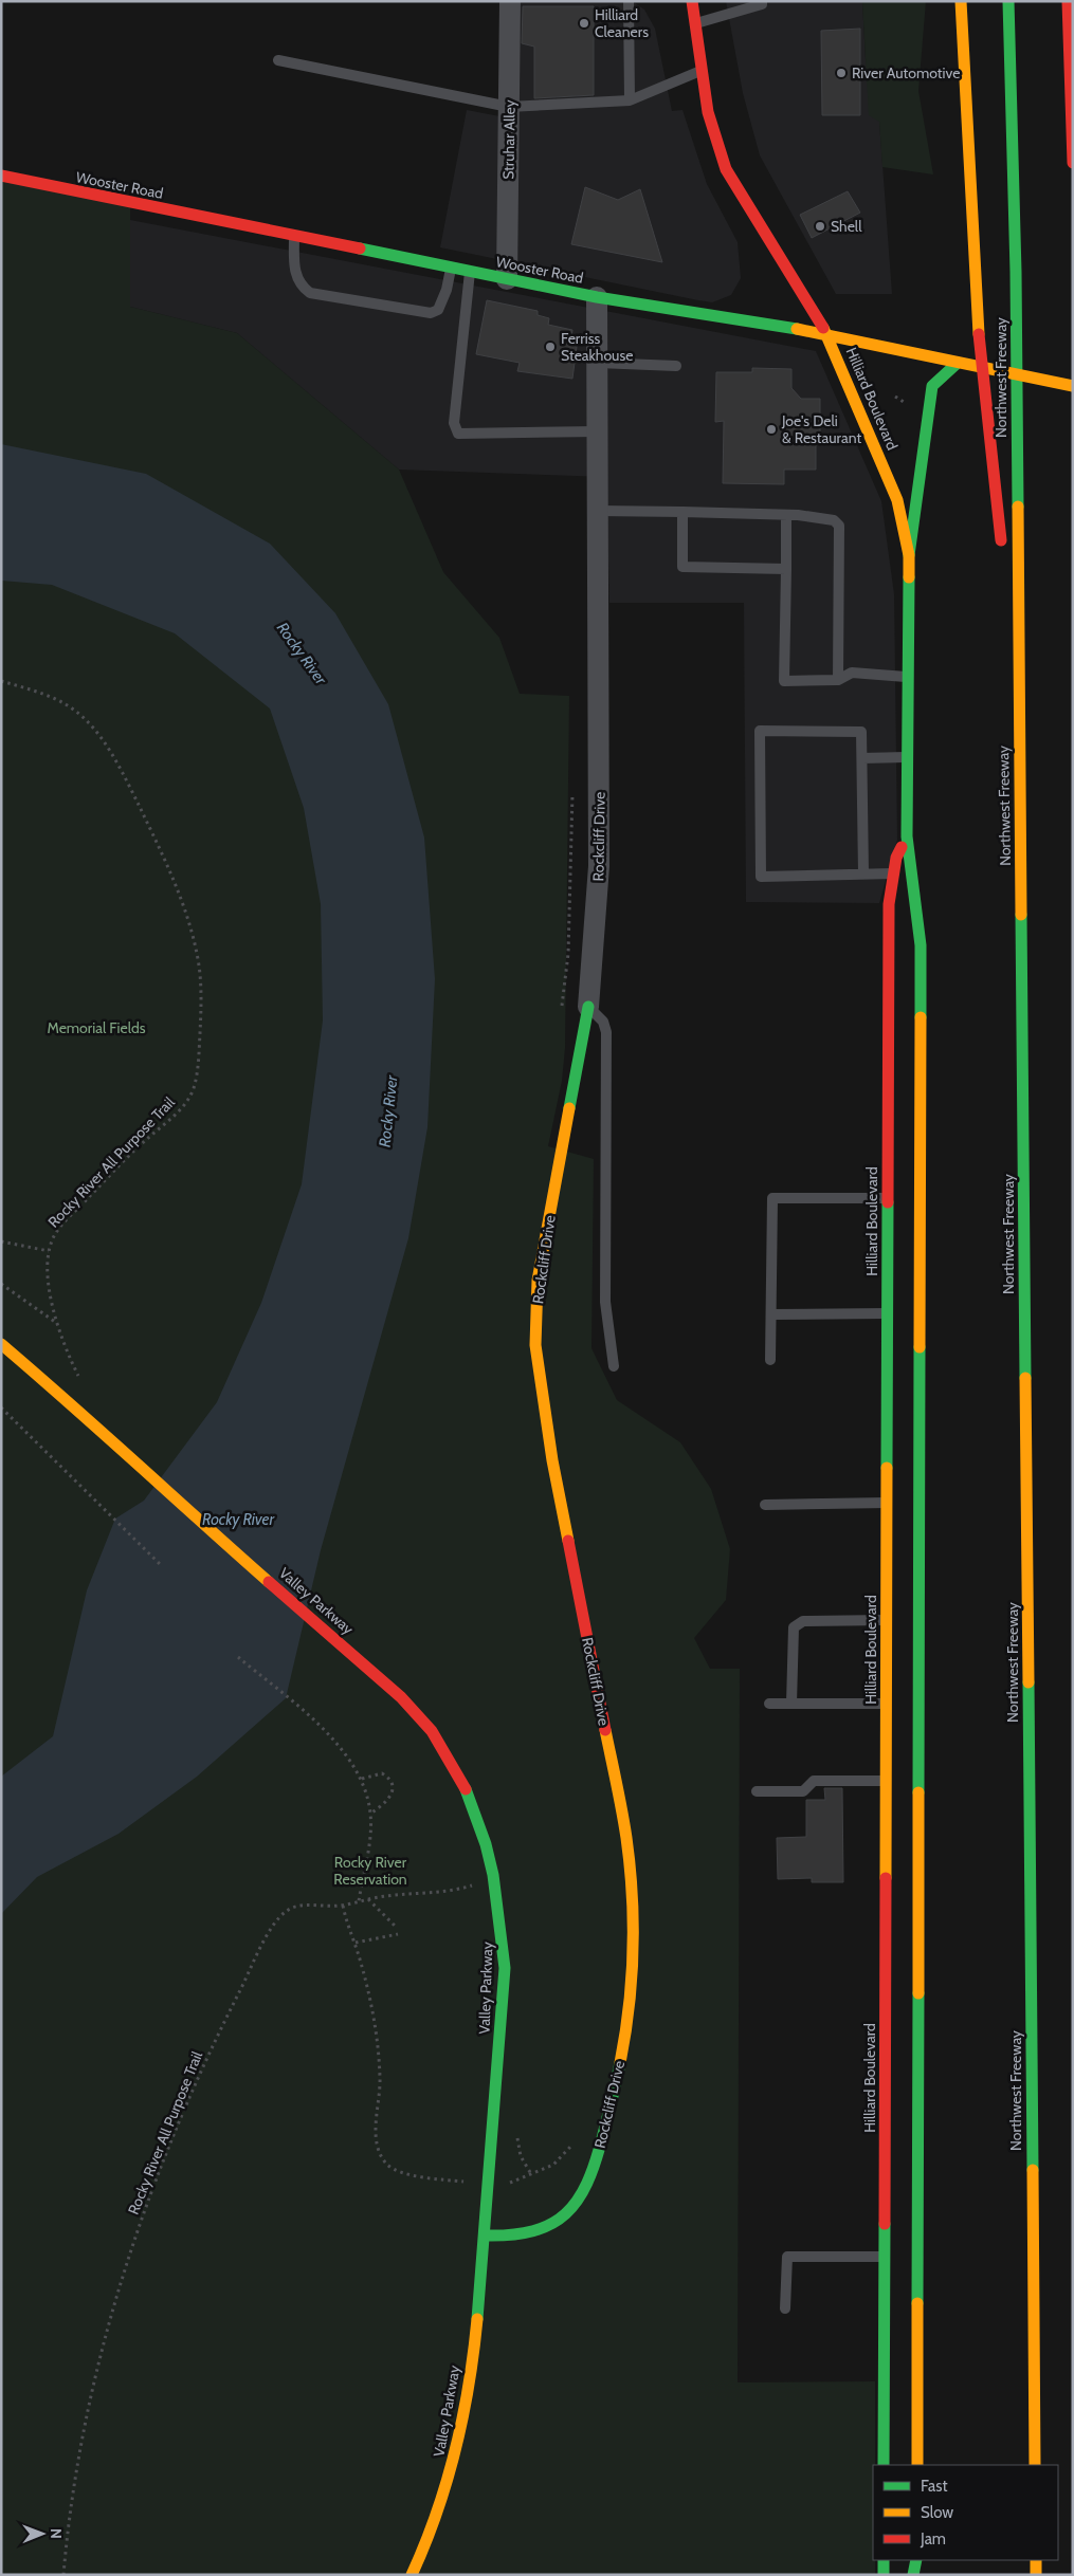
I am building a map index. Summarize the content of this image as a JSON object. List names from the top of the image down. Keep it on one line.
{"streets":{"main road":["Wooster Road","Northwest Freeway","Hilliard Boulevard","Rockcliff Drive","Valley Parkway"],"street":["Struhar Alley"],"path":["Rocky River All Purpose Trail"]},"crossings":[["Struhar Alley","Wooster Road"],["Wooster Road","Hilliard Boulevard"],["Wooster Road","Rockcliff Drive"],["Rockcliff Drive","Valley Parkway"]],"water":["Rocky River"],"parks":["Memorial Fields","Rocky River Reservation"],"places":["Hilliard Cleaners","River Automotive","Shell","Ferriss Steakhouse","Joe's Deli & Restaurant"],"legend":["Fast","Slow","Jam"],"north":"right"}
